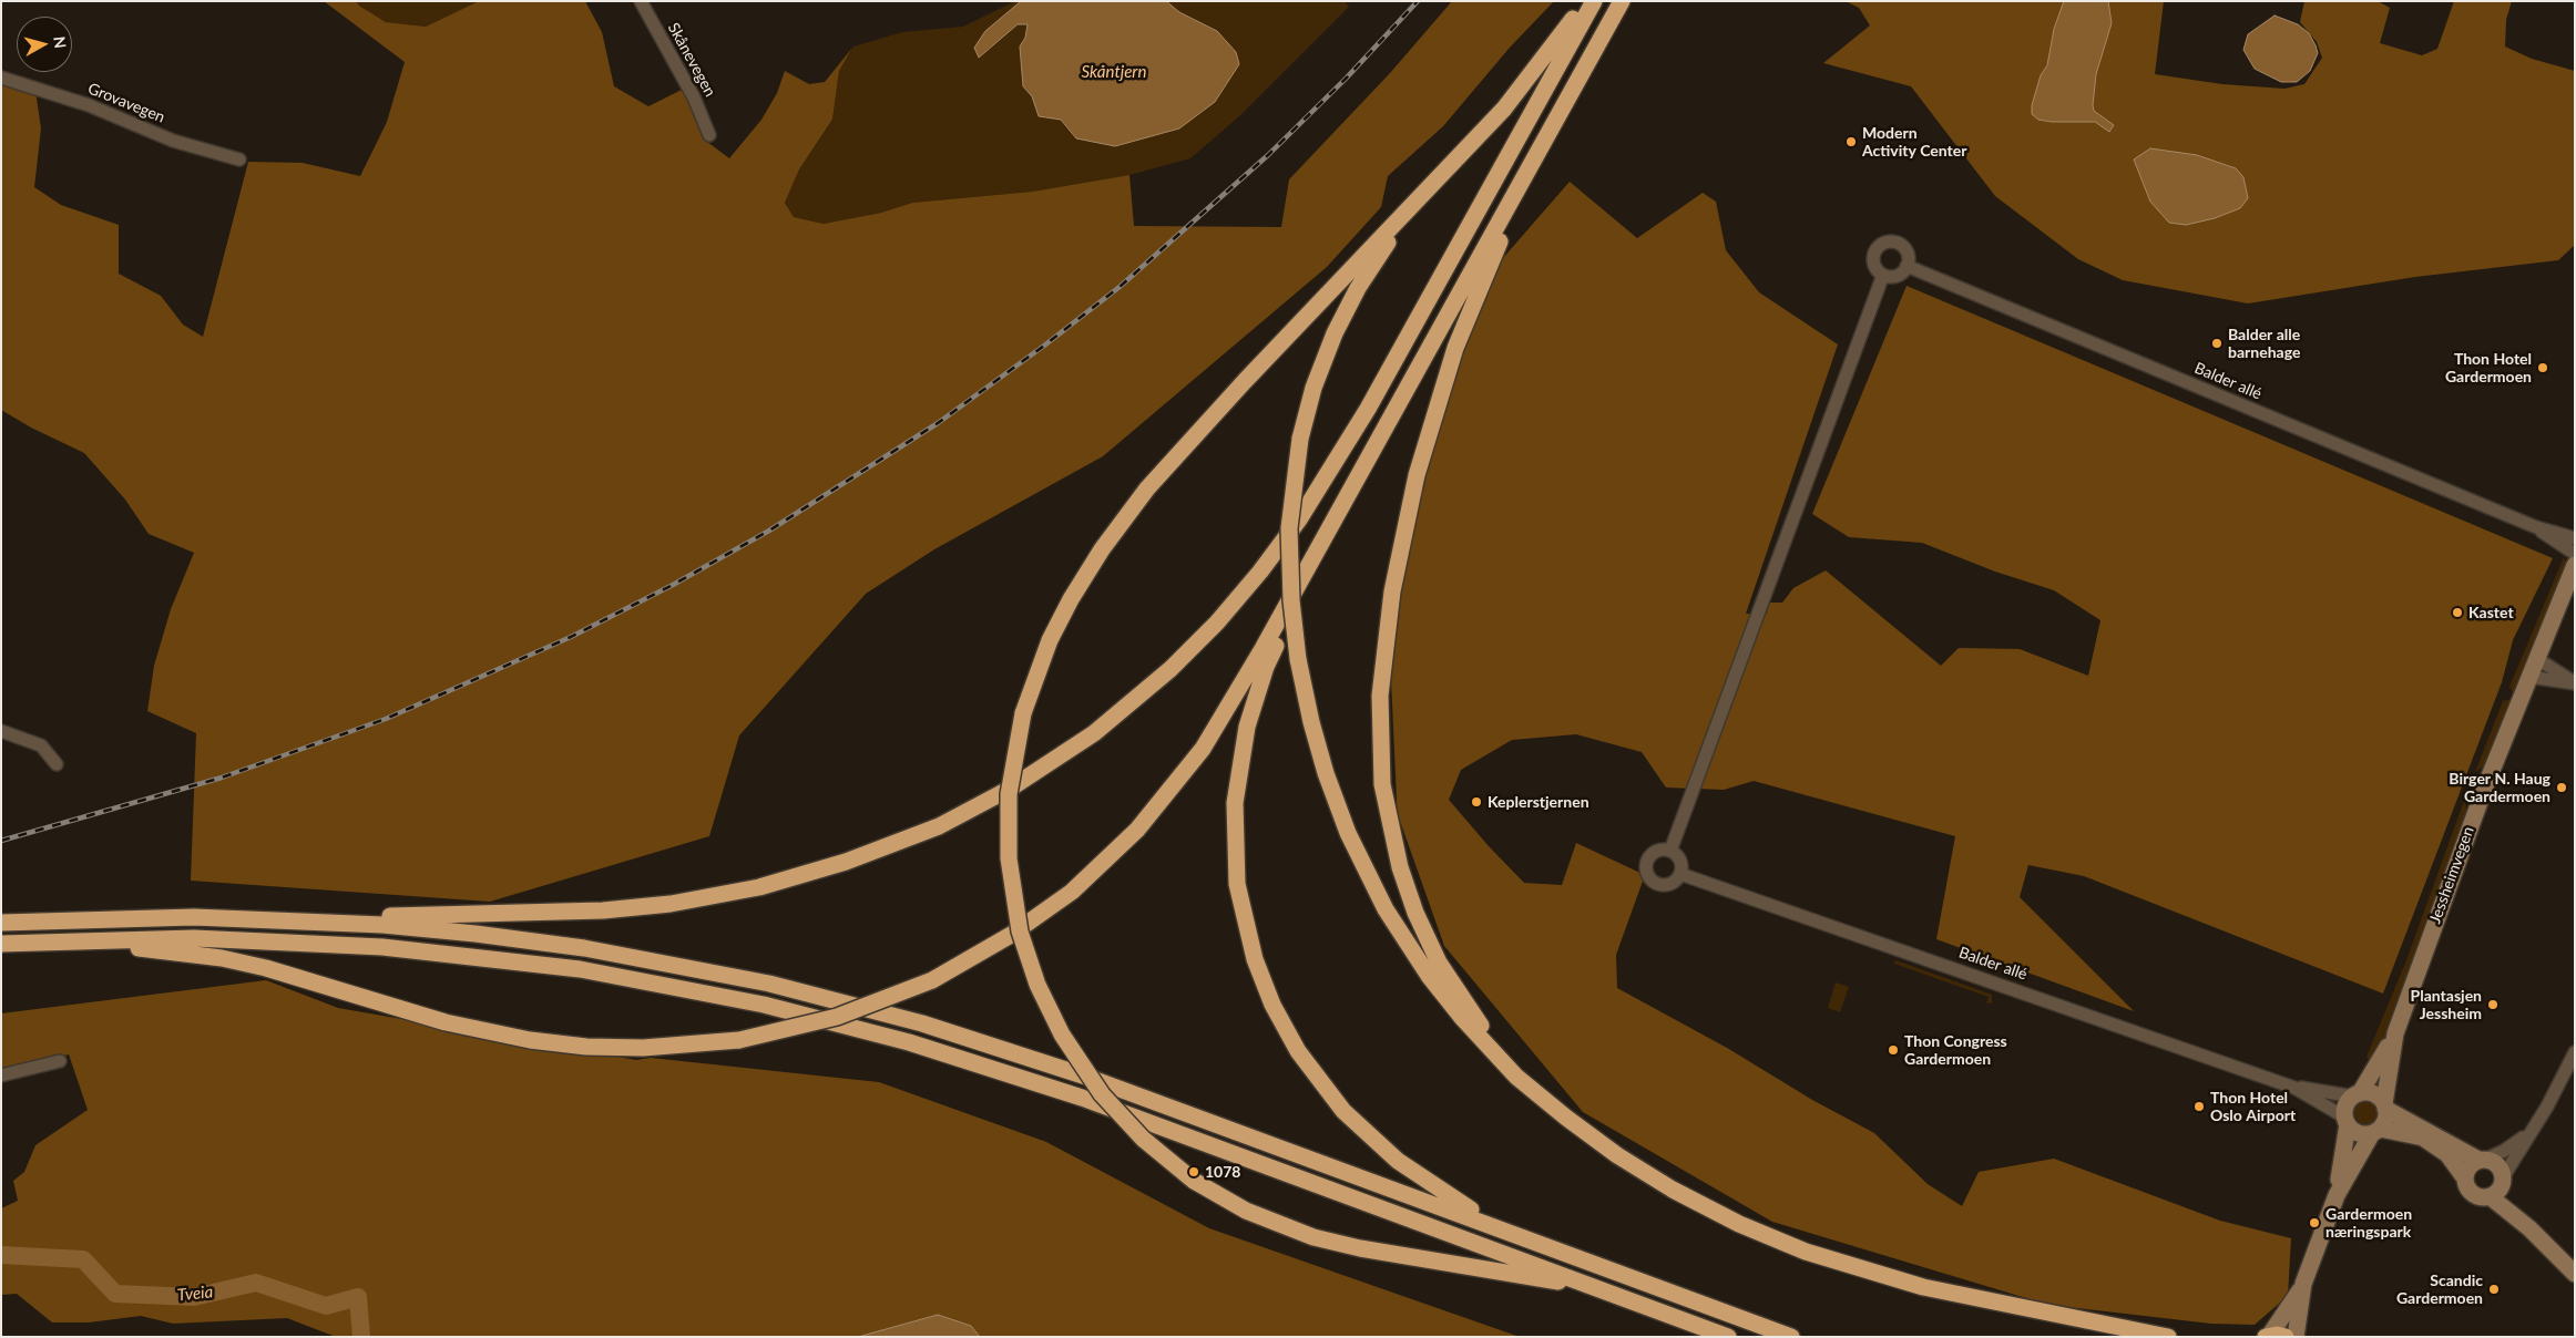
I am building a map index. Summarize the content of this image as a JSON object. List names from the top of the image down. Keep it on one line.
{"streets":{"main road":["Jessheimvegen"],"street":["Skånevegen","Grovavegen","Balder allé"]},"crossings":[["Balder allé","Jessheimvegen"]],"water":["Skåntjern","Tveia"],"places":["Modern Activity Center","Balder alle barnehage","Thon Hotel Gardermoen","Kastet","Birger N. Haug Gardermoen","Keplerstjernen","Plantasjen Jessheim","Thon Congress Gardermoen","Thon Hotel Oslo Airport","1078","Gardermoen næringspark","Scandic Gardermoen"],"north":"right"}
